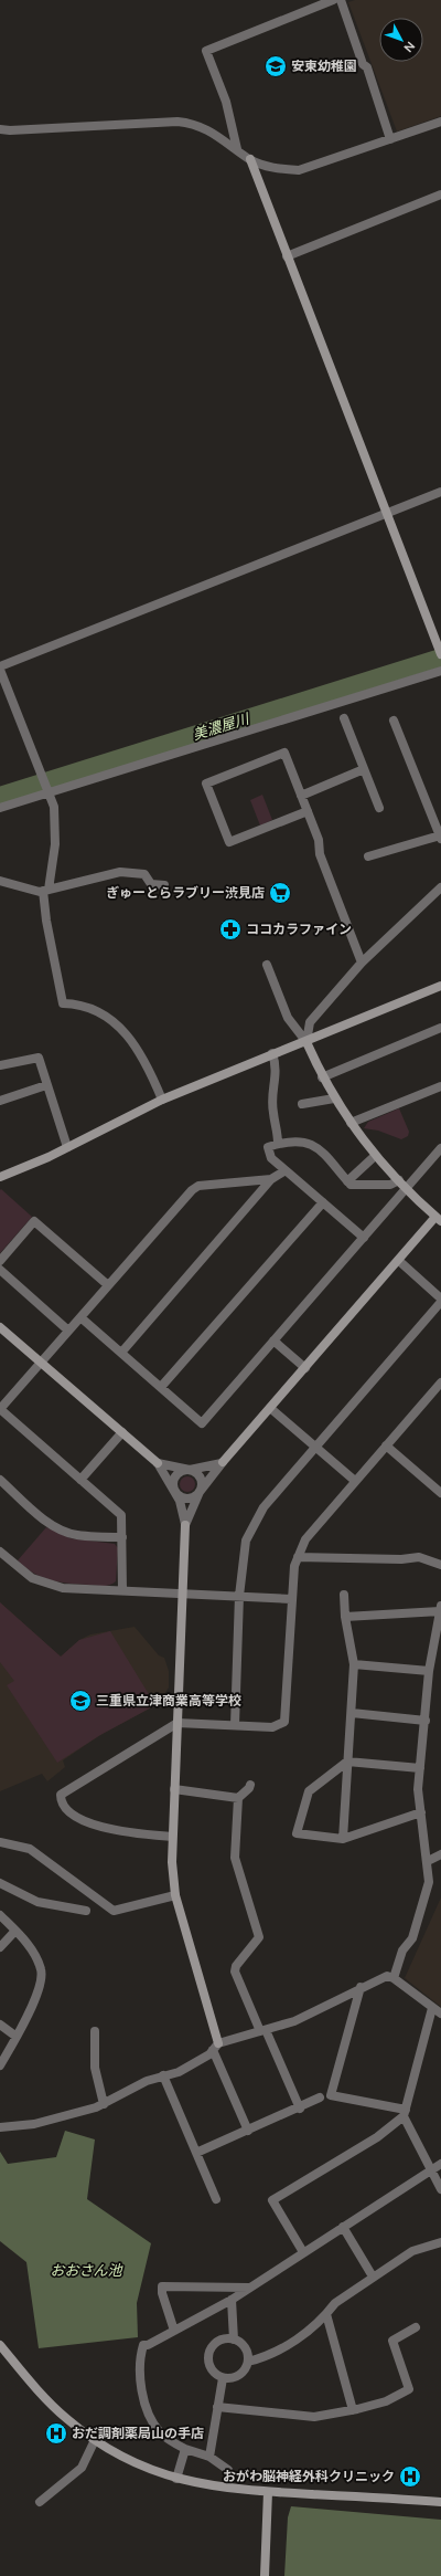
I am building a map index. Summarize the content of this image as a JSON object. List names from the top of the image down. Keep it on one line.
{"water":["美濃屋川","おおさん池"],"places":{"school or university":["安東幼稚園","三重県立津商業高等学校"],"supermarket":["ぎゅーとらラブリー渋見店"],"pharmacy":["ココカラファイン"],"hospital":["おだ調剤薬局山の手店","おがわ脳神経外科クリニック"]},"north":"bottom right"}
